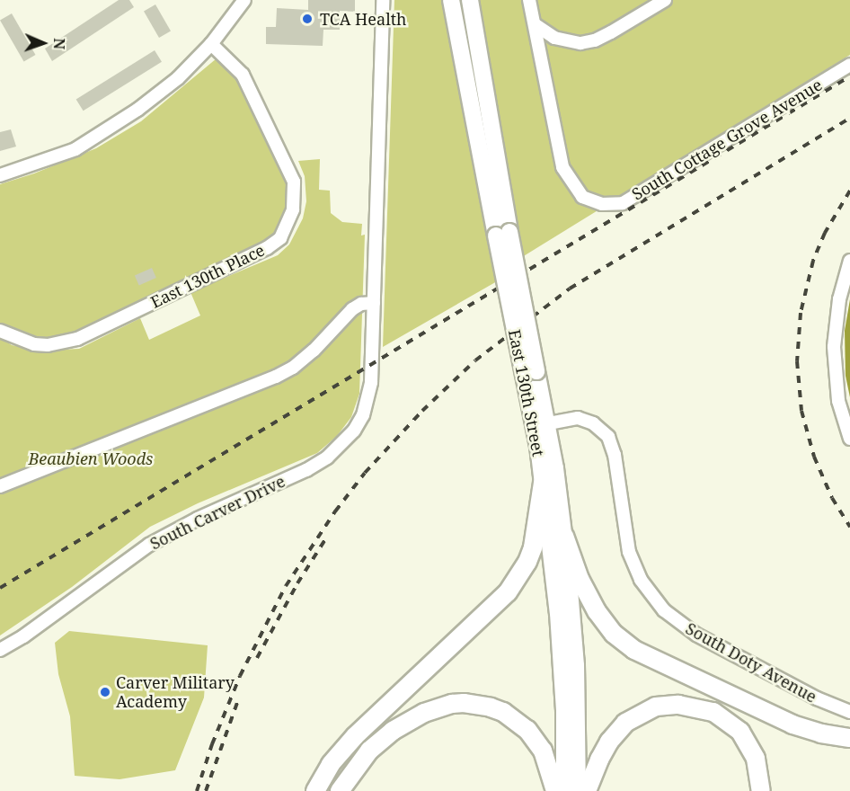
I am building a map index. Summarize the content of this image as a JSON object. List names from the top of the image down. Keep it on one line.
{"streets":{"main road":["East 130th Street"],"street":["South Cottage Grove Avenue","East 130th Place","South Carver Drive","South Doty Avenue"]},"crossings":[["East 130th Street","South Doty Avenue"]],"parks":["Beaubien Woods"],"places":["TCA Health","Carver Military Academy"],"north":"right"}
